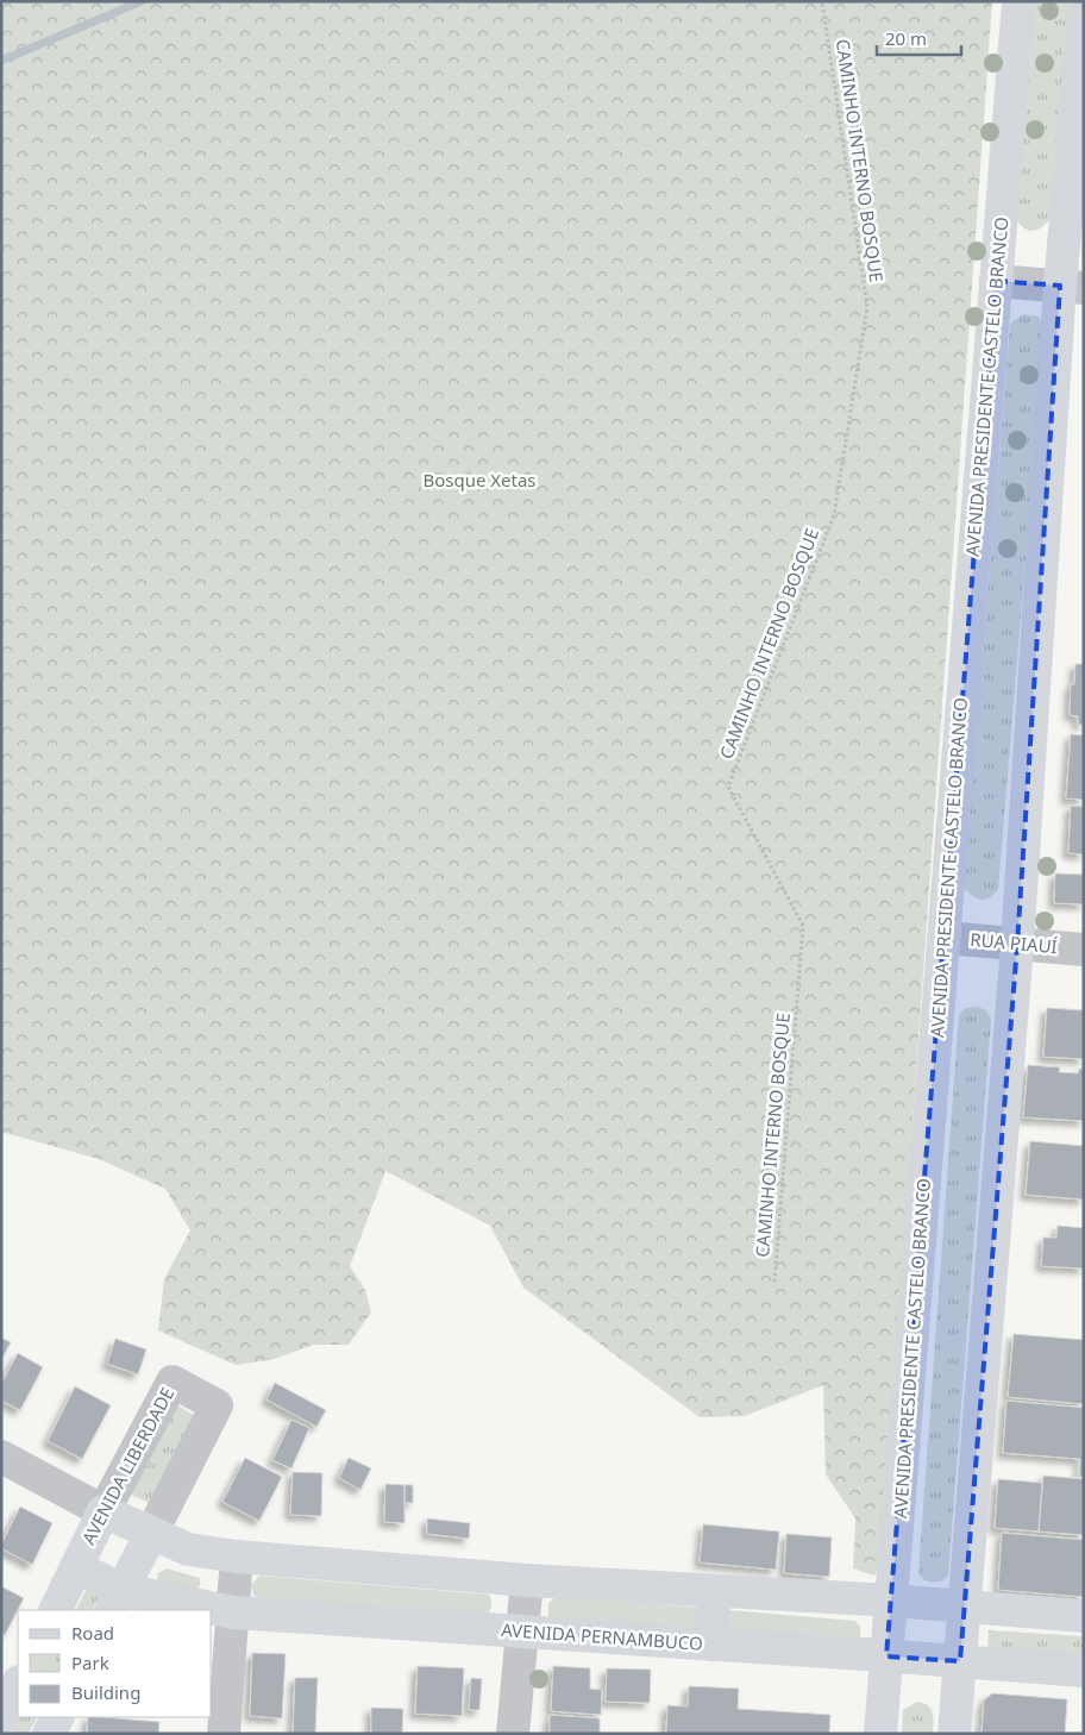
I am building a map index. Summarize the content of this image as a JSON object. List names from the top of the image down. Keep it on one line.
{"streets":{"main road":["AVENIDA PRESIDENTE CASTELO BRANCO","AVENIDA LIBERDADE","AVENIDA PERNAMBUCO"],"street":["RUA PIAUÍ"],"path":["CAMINHO INTERNO BOSQUE"]},"crossings":[["AVENIDA PRESIDENTE CASTELO BRANCO","RUA PIAUÍ"],["AVENIDA PRESIDENTE CASTELO BRANCO","AVENIDA PERNAMBUCO"],["AVENIDA LIBERDADE","AVENIDA PERNAMBUCO"]],"parks":["Bosque Xetas"],"legend":["Road","Park","Building"],"scale_bar":"20 m"}
